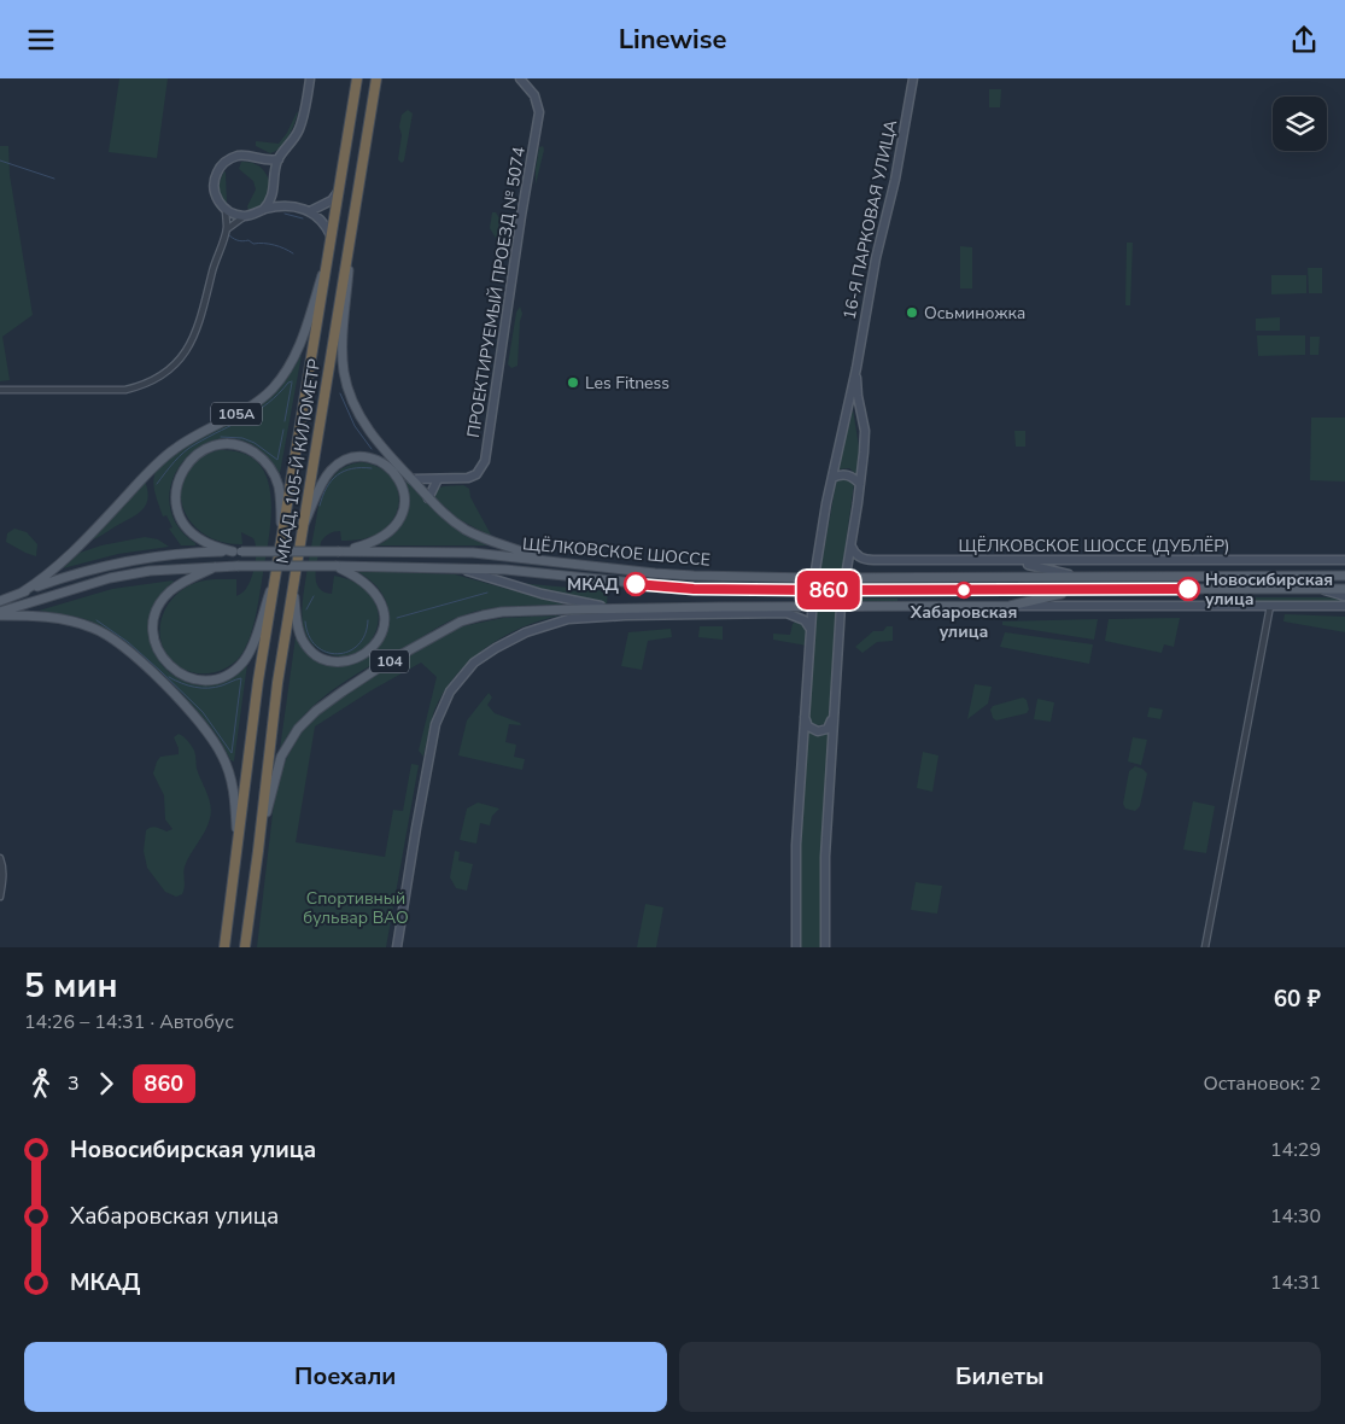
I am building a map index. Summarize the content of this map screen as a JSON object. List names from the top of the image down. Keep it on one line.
{"streets":{"highway":["МКАД, 105-Й КИЛОМЕТР"],"main road":["105A","ЩЁЛКОВСКОЕ ШОССЕ","104"],"street":["16-Я ПАРКОВАЯ УЛИЦА","ПРОЕКТИРУЕМЫЙ ПРОЕЗД № 5074","ЩЁЛКОВСКОЕ ШОССЕ (ДУБЛЁР)"]},"crossings":[["16-Я ПАРКОВАЯ УЛИЦА","ЩЁЛКОВСКОЕ ШОССЕ (ДУБЛЁР)"],["16-Я ПАРКОВАЯ УЛИЦА","ЩЁЛКОВСКОЕ ШОССЕ"],["105A","МКАД, 105-Й КИЛОМЕТР"],["105A","ЩЁЛКОВСКОЕ ШОССЕ"],["МКАД, 105-Й КИЛОМЕТР","104"]],"parks":["Спортивный бульвар ВАО"],"places":["Осьминожка","Les Fitness","МКАД","Новосибирская улица","Хабаровская улица"],"lines":["bus line 860"],"page":{"header":"Linewise","on_map":"860","heading":["5 мин","14:26 – 14:31 · Автобус","60 ₽"],"legs":["3","860","Остановок: 2"],"list":[{"name":"Новосибирская улица","value":"14:29"},{"name":"Хабаровская улица","value":"14:30"},{"name":"МКАД","value":"14:31"}],"buttons":["Поехали","Билеты"]}}
